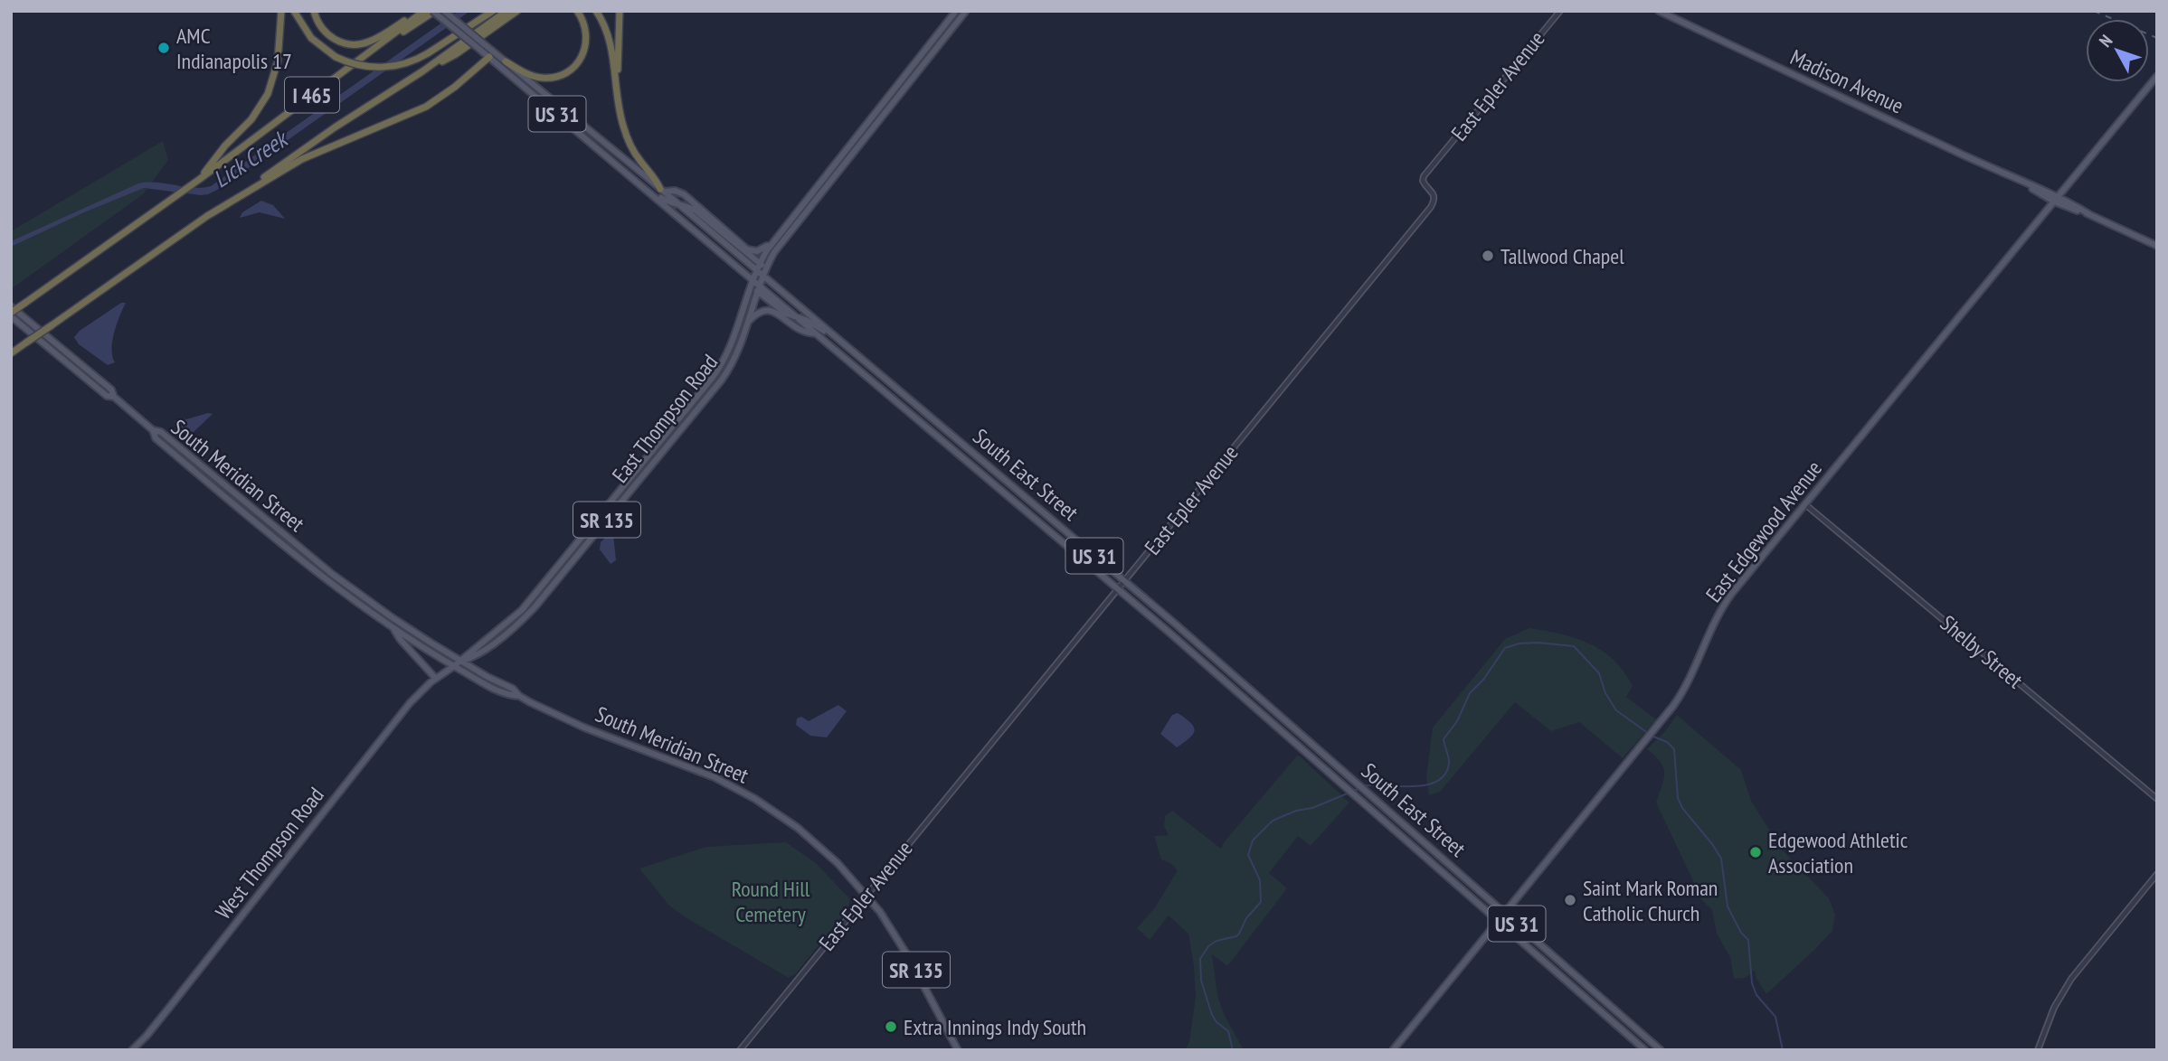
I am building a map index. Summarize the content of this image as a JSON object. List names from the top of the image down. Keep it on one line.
{"streets":{"highway":["I 465","US 31"],"main road":["Madison Avenue","East Thompson Road","South East Street","South Meridian Street","SR 135","East Edgewood Avenue","West Thompson Road"],"street":["East Epler Avenue","Shelby Street"]},"crossings":[["Madison Avenue","East Edgewood Avenue"],["East Epler Avenue","South East Street"],["East Epler Avenue","South Meridian Street"],["I 465","South Meridian Street"],["US 31","South East Street"],["East Thompson Road","South East Street"],["East Thompson Road","South Meridian Street"],["East Thompson Road","West Thompson Road"],["South East Street","East Edgewood Avenue"],["South Meridian Street","West Thompson Road"],["East Edgewood Avenue","Shelby Street"]],"water":["Lick Creek"],"parks":["Round Hill Cemetery"],"places":["AMC Indianapolis 17","Tallwood Chapel","Edgewood Athletic Association","Saint Mark Roman Catholic Church","Extra Innings Indy South"],"north":"top left"}
